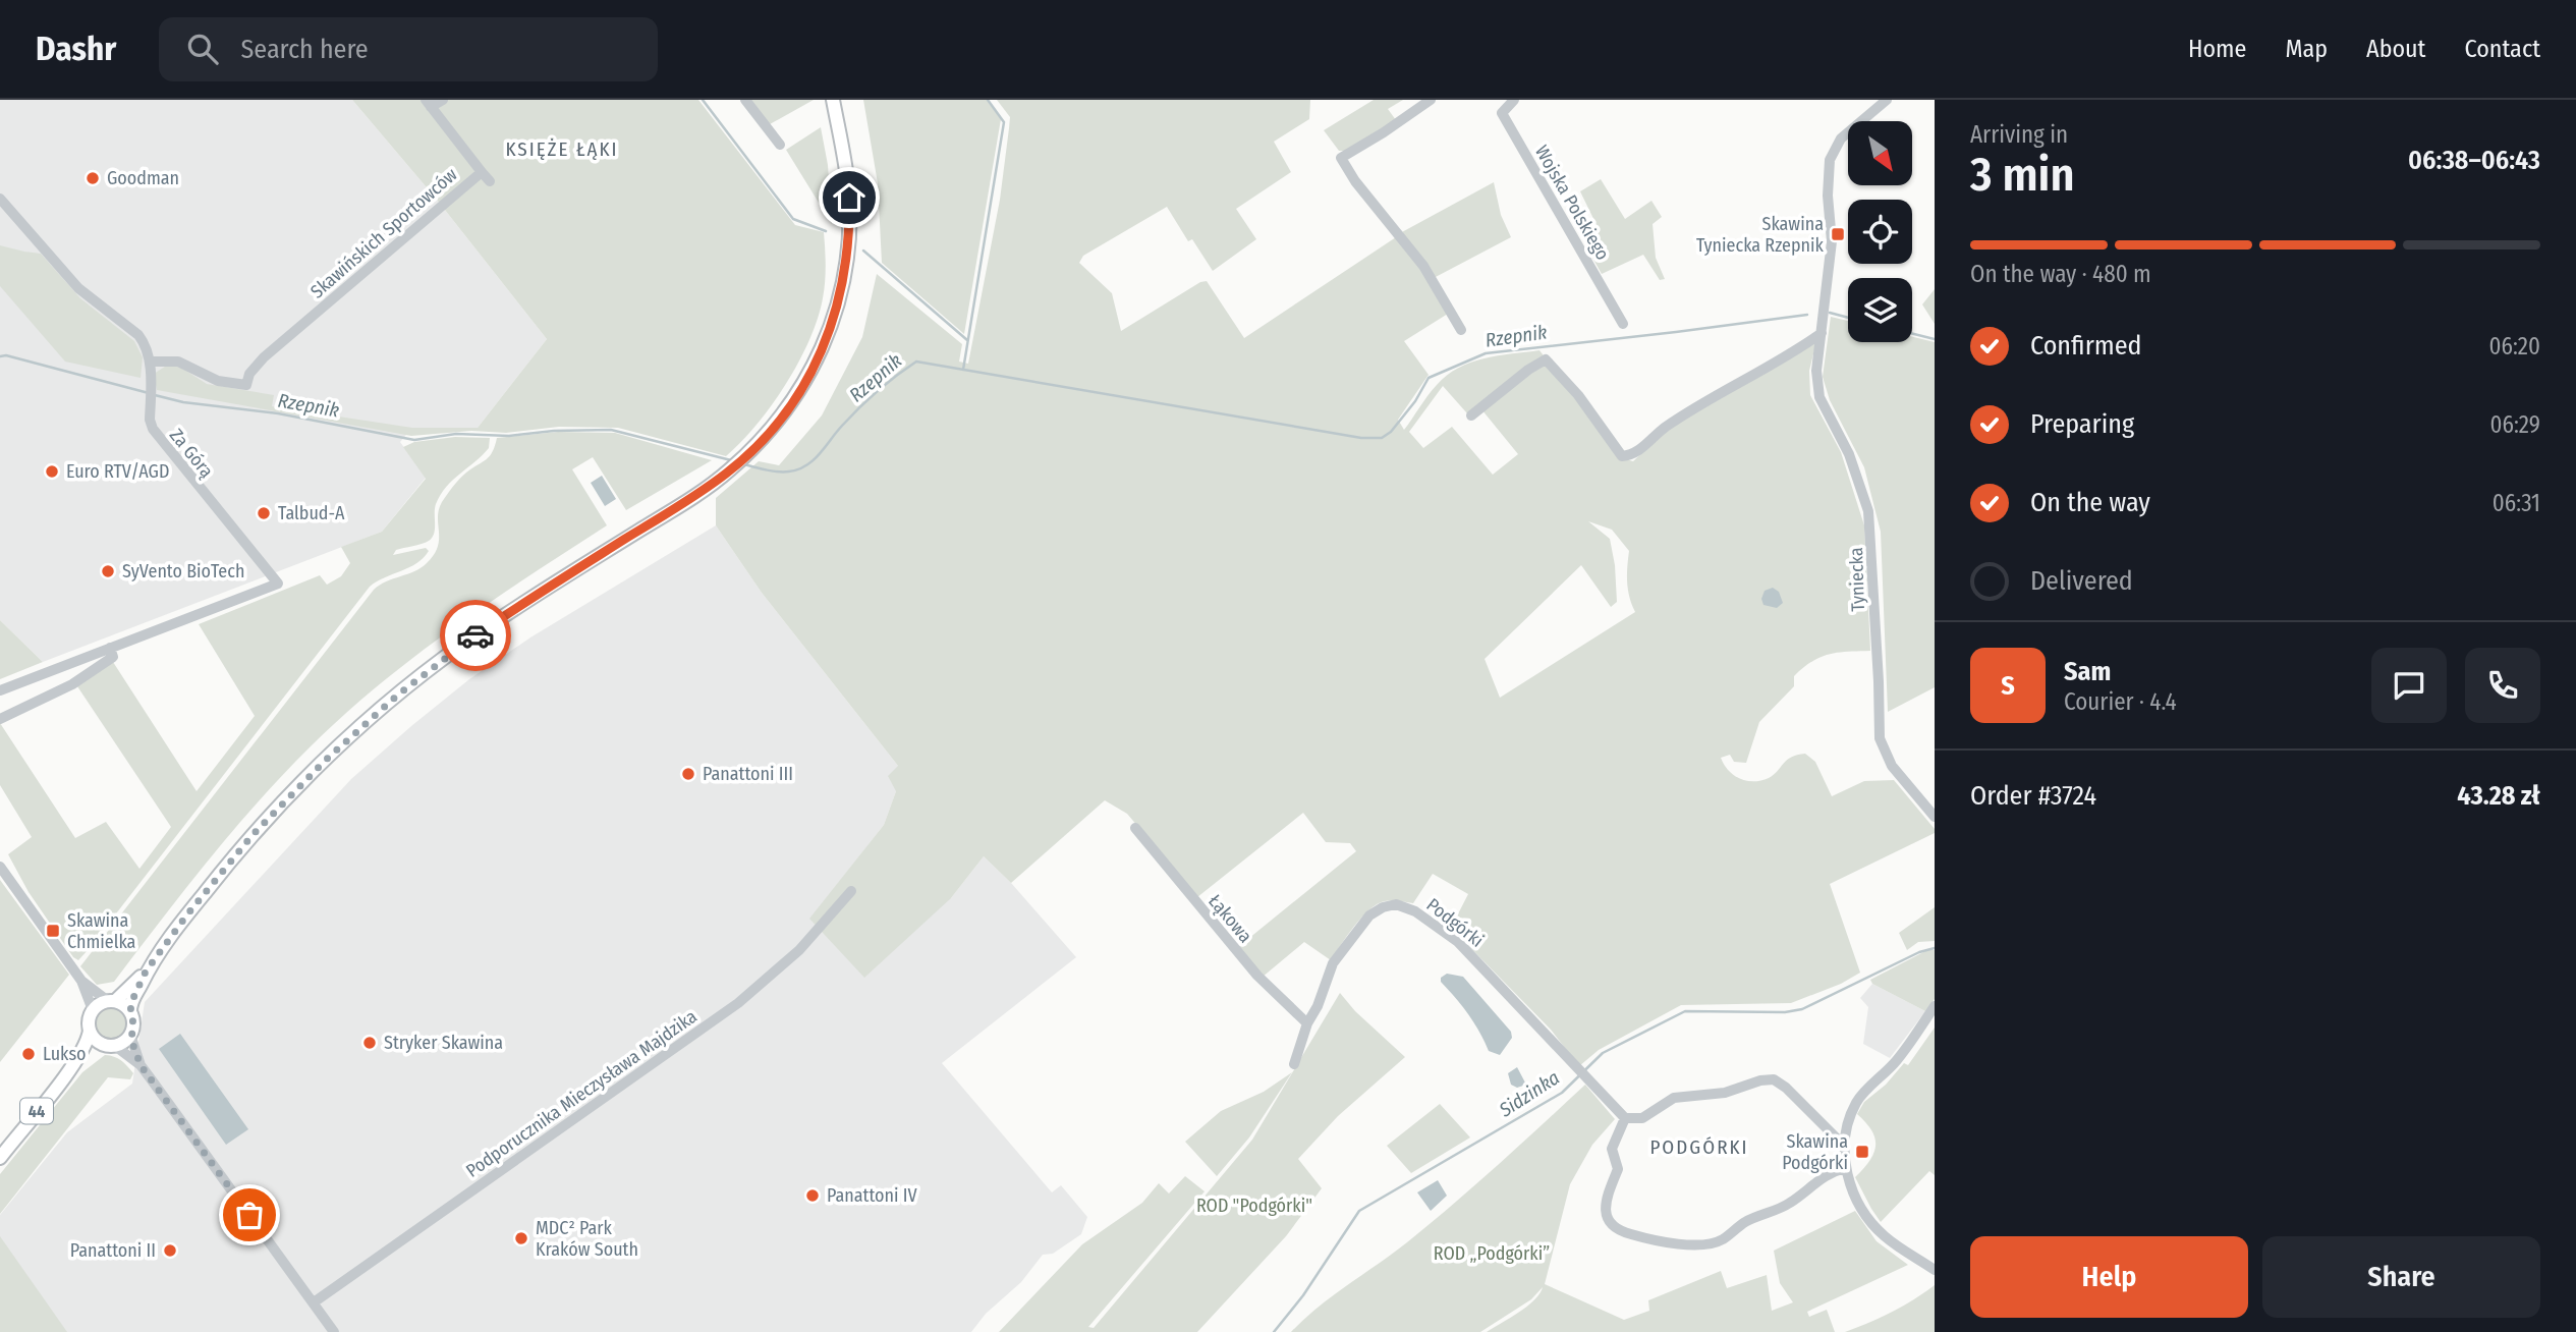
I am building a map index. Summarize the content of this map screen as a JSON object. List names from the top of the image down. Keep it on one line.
{"streets":{"main road":["44"],"street":["Wojska Polskiego","Skawińskich Sportowców","Za Górą","Tyniecka","Łąkowa","Podgórki","Podporucznika Mieczysława Majdzika"]},"crossings":[["Skawińskich Sportowców","Za Górą"],["Łąkowa","Podgórki"]],"districts":["KSIĘŻE ŁĄKI","PODGÓRKI"],"water":["Rzepnik","Sidzinka"],"parks":["ROD \"Podgórki\"","ROD „Podgórki”"],"places":{"other":["Goodman","Euro RTV/AGD","Talbud-A","SyVento BioTech","Panattoni III","Stryker Skawina","Lukso","Panattoni IV","MDC² Park Kraków South","Panattoni II"],"transit":["Skawina Tyniecka Rzepnik","Skawina Chmielka","Skawina Podgórki"]},"north":"bottom right","page":{"header":"Dashr","search":"Search here","nav":["Home","Map","About","Contact"],"heading":["3 min","Arriving in","06:38–06:43"],"panel":["Sam","Courier · 4.4","Order #3724","43.28 zł"],"bar":"On the way · 480 m","list":[["Confirmed","06:20"],["Preparing","06:29"],["On the way","06:31"],"Delivered"],"round":"S","buttons":["Help","Share"]}}
